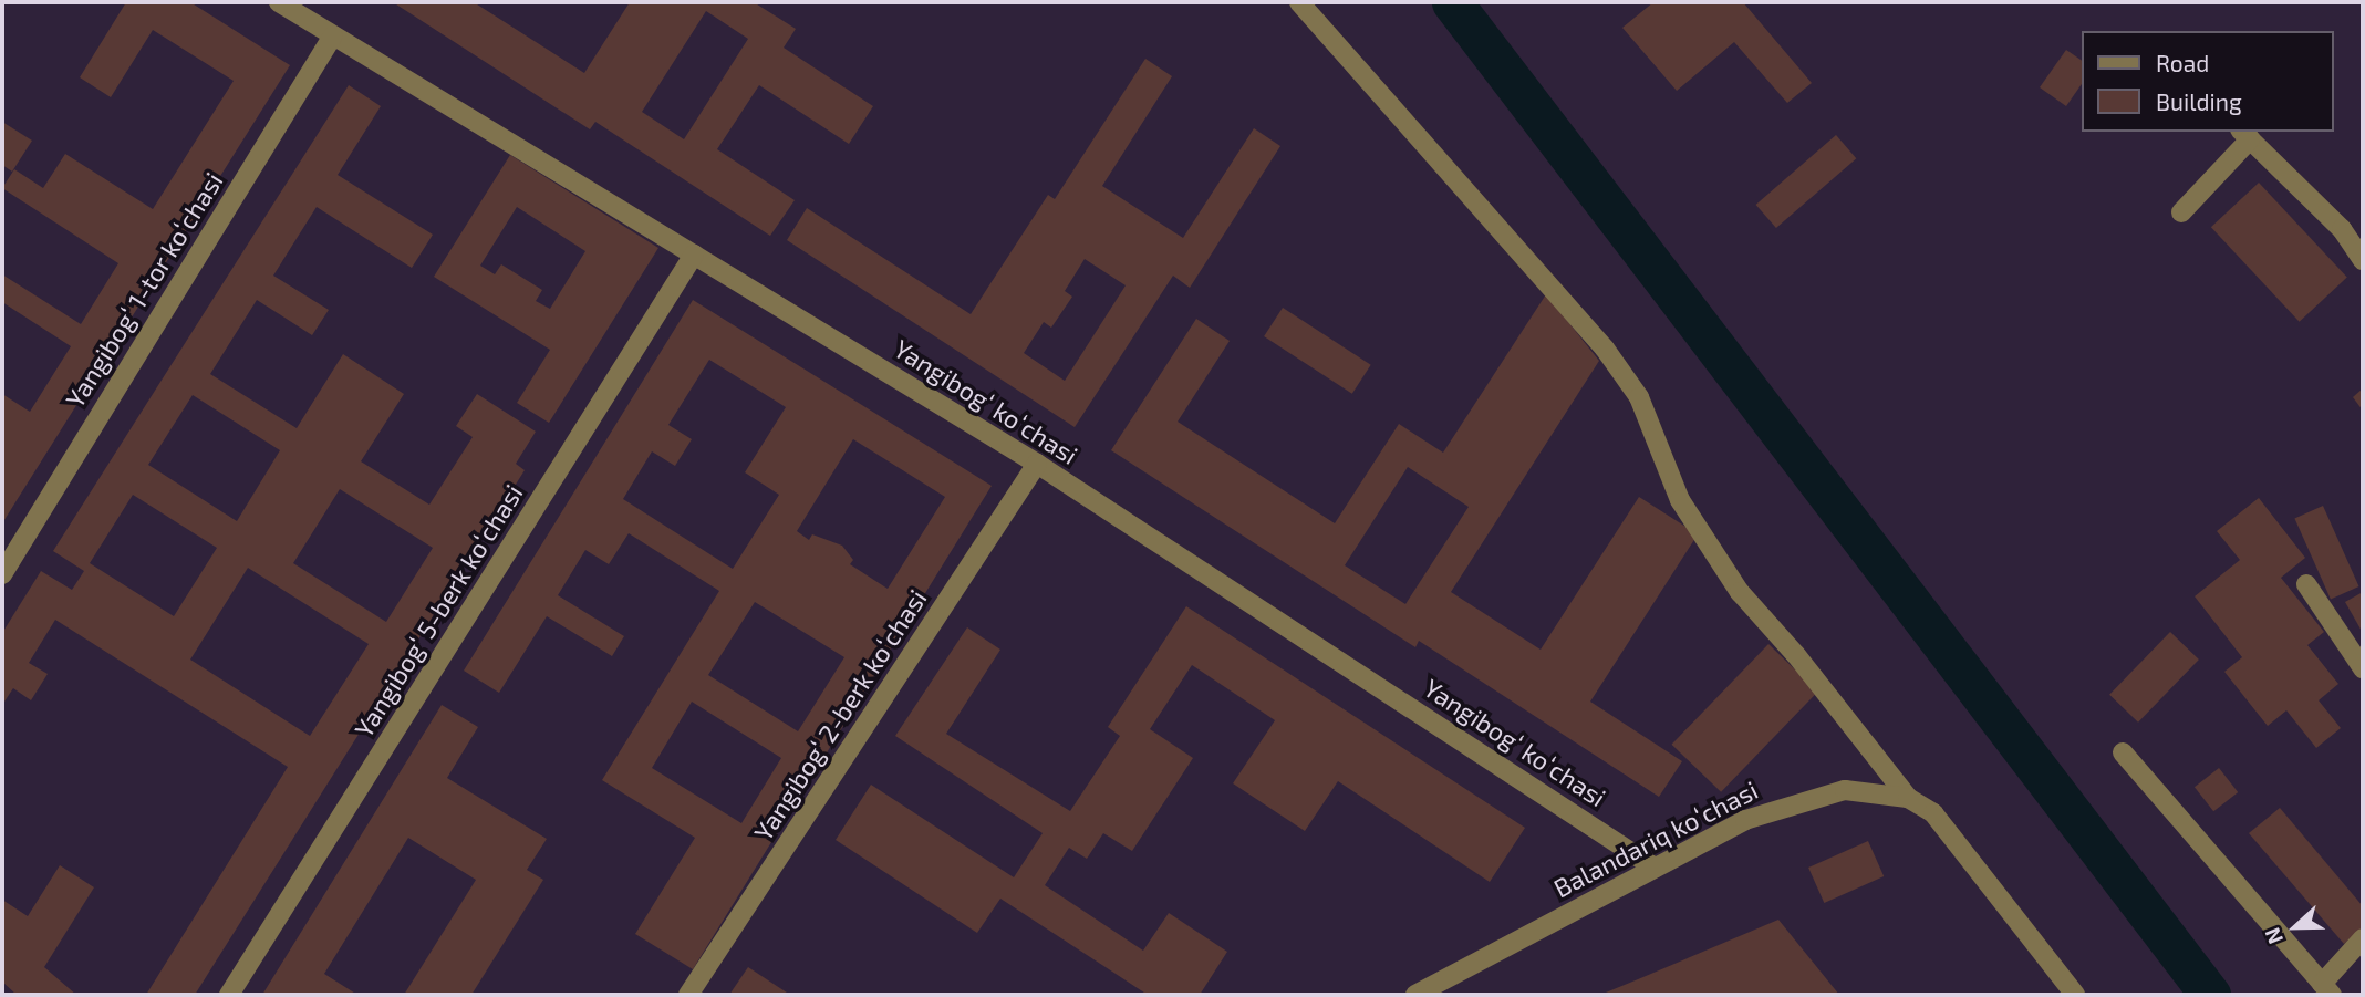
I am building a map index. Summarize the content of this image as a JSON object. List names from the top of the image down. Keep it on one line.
{"streets":{"street":["Yangibogʻ 1-tor koʻchasi","Yangibogʻ koʻchasi","Yangibogʻ 5-berk koʻchasi","Yangibogʻ 2-berk koʻchasi","Balandariq koʻchasi"]},"crossings":[["Yangibogʻ 1-tor koʻchasi","Yangibogʻ koʻchasi"],["Yangibogʻ koʻchasi","Yangibogʻ 5-berk koʻchasi"],["Yangibogʻ koʻchasi","Yangibogʻ 2-berk koʻchasi"],["Yangibogʻ koʻchasi","Balandariq koʻchasi"]],"legend":["Road","Building"],"north":"left"}
